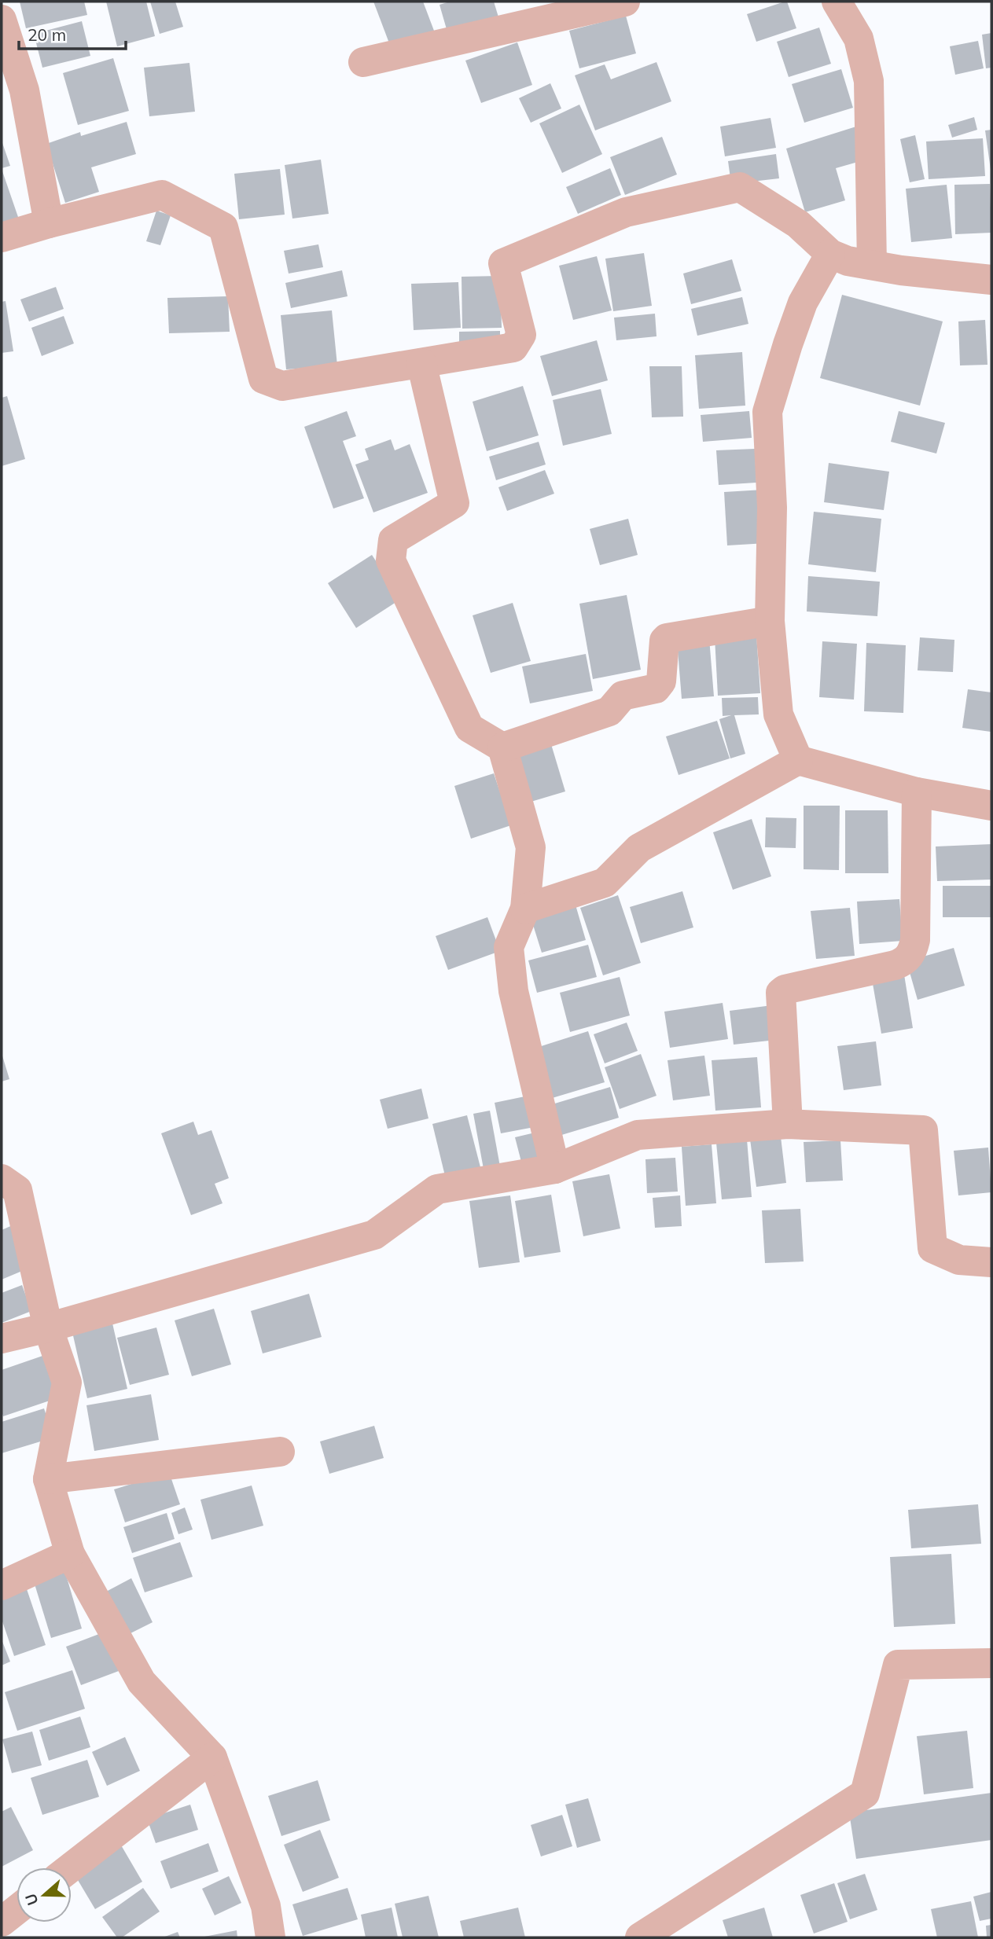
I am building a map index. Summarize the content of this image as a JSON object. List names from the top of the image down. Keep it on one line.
{"scale_bar":"20 m","north":"left"}
